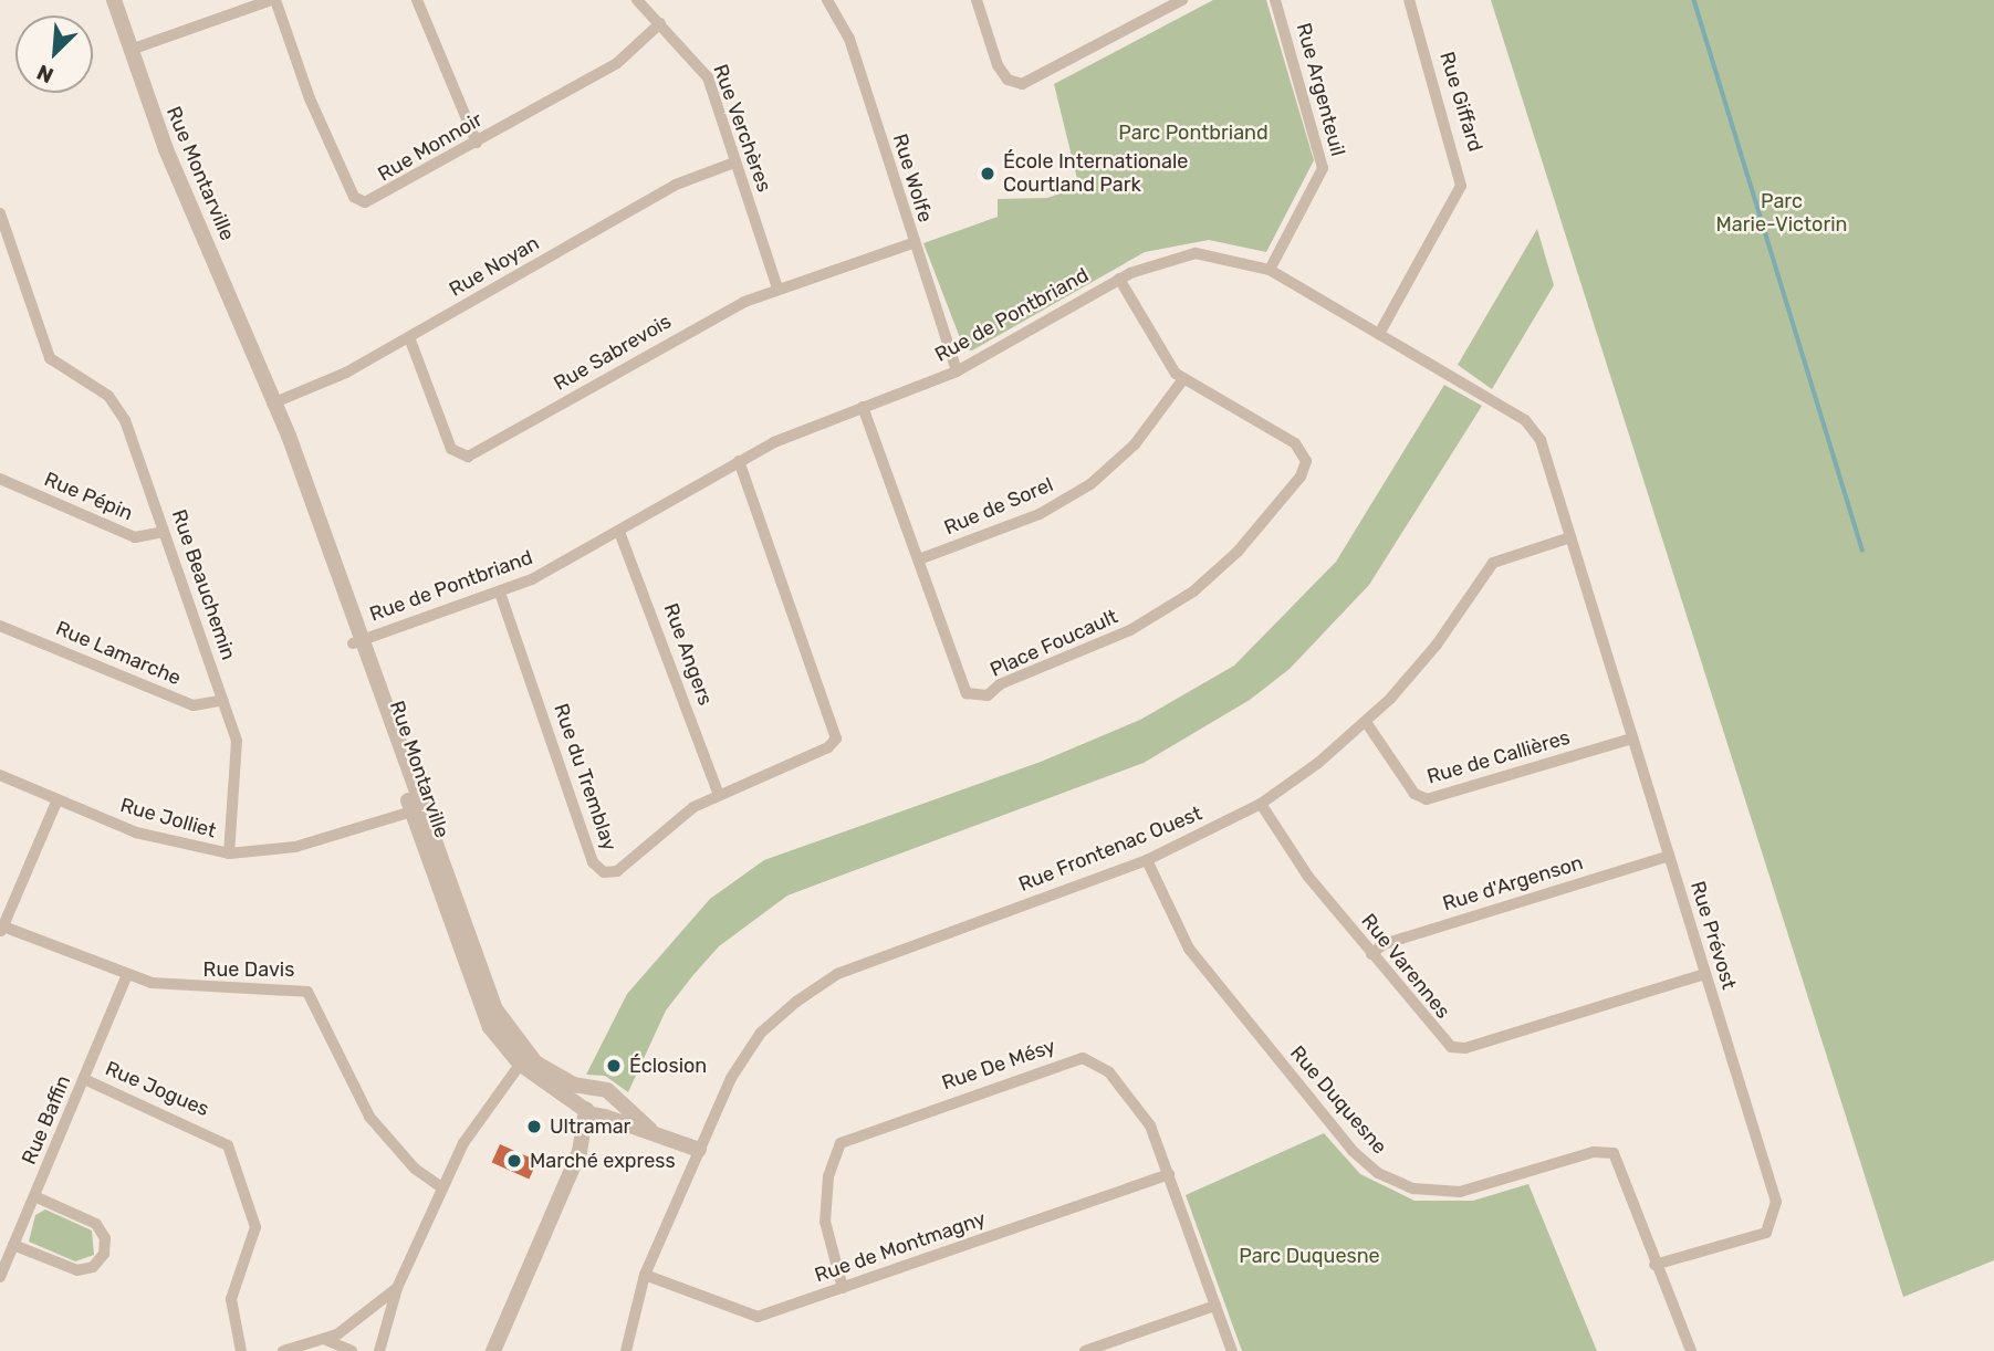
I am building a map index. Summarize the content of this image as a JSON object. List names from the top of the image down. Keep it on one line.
{"streets":{"street":["Rue Argenteuil","Rue Giffard","Rue Verchères","Rue Monnoir","Rue Montarville","Rue Wolfe","Rue Noyan","Rue de Pontbriand","Rue Sabrevois","Rue Pépin","Rue de Sorel","Rue Beauchemin","Place Foucault","Rue Lamarche","Rue Angers","Rue de Callières","Rue du Tremblay","Rue Jolliet","Rue Frontenac Ouest","Rue d'Argenson","Rue Prévost","Rue Varennes","Rue Davis","Rue De Mésy","Rue Jogues","Rue Duquesne","Rue Baffin","Rue de Montmagny"]},"crossings":[["Rue Argenteuil","Rue de Pontbriand"],["Rue Giffard","Rue de Pontbriand"],["Rue Verchères","Rue Monnoir"],["Rue Verchères","Rue Noyan"],["Rue Verchères","Rue Sabrevois"],["Rue Montarville","Rue Noyan"],["Rue Montarville","Rue de Pontbriand"],["Rue Montarville","Rue Jolliet"],["Rue Montarville","Rue Frontenac Ouest"],["Rue Wolfe","Rue de Pontbriand"],["Rue Wolfe","Rue Sabrevois"],["Rue Noyan","Rue Sabrevois"],["Rue de Pontbriand","Place Foucault"],["Rue de Pontbriand","Rue Angers"],["Rue de Pontbriand","Rue du Tremblay"],["Rue de Pontbriand","Rue Frontenac Ouest"],["Rue de Pontbriand","Rue Prévost"],["Rue Pépin","Rue Beauchemin"],["Rue de Sorel","Place Foucault"],["Rue Beauchemin","Rue Lamarche"],["Rue Beauchemin","Rue Jolliet"],["Rue Angers","Rue du Tremblay"],["Rue de Callières","Rue Frontenac Ouest"],["Rue de Callières","Rue Prévost"],["Rue Frontenac Ouest","Rue Prévost"],["Rue Frontenac Ouest","Rue Varennes"],["Rue Frontenac Ouest","Rue Duquesne"],["Rue Frontenac Ouest","Rue de Montmagny"],["Rue d'Argenson","Rue Prévost"],["Rue d'Argenson","Rue Varennes"],["Rue Prévost","Rue Varennes"],["Rue Prévost","Rue Duquesne"],["Rue Davis","Rue Baffin"],["Rue De Mésy","Rue de Montmagny"],["Rue Jogues","Rue Baffin"]],"parks":["Parc Pontbriand","Parc Marie-Victorin","Parc Duquesne"],"places":["École Internationale Courtland Park","Éclosion","Ultramar","Marché express"],"north":"bottom left"}
